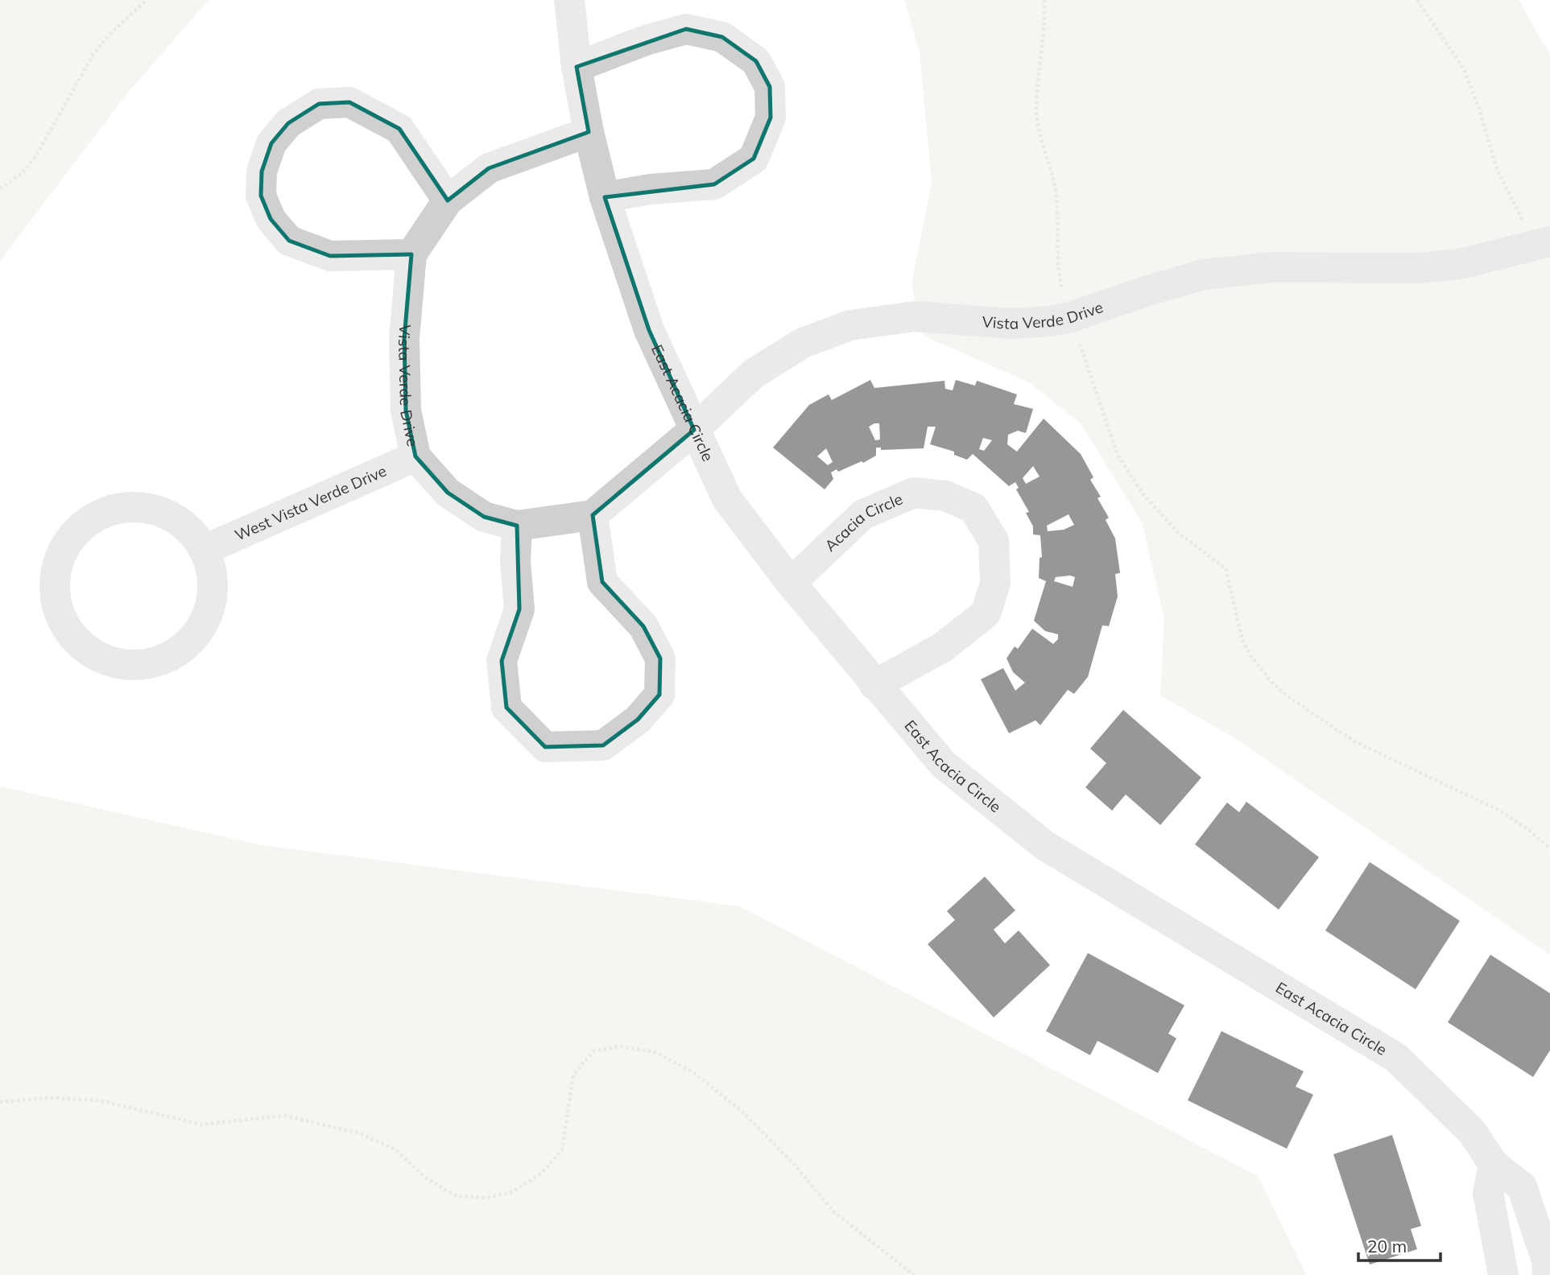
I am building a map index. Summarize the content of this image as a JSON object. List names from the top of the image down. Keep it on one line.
{"streets":{"street":["Vista Verde Drive","East Acacia Circle","West Vista Verde Drive","Acacia Circle"]},"crossings":[["Vista Verde Drive","East Acacia Circle"],["Vista Verde Drive","West Vista Verde Drive"],["East Acacia Circle","Acacia Circle"]],"scale_bar":"20 m"}
